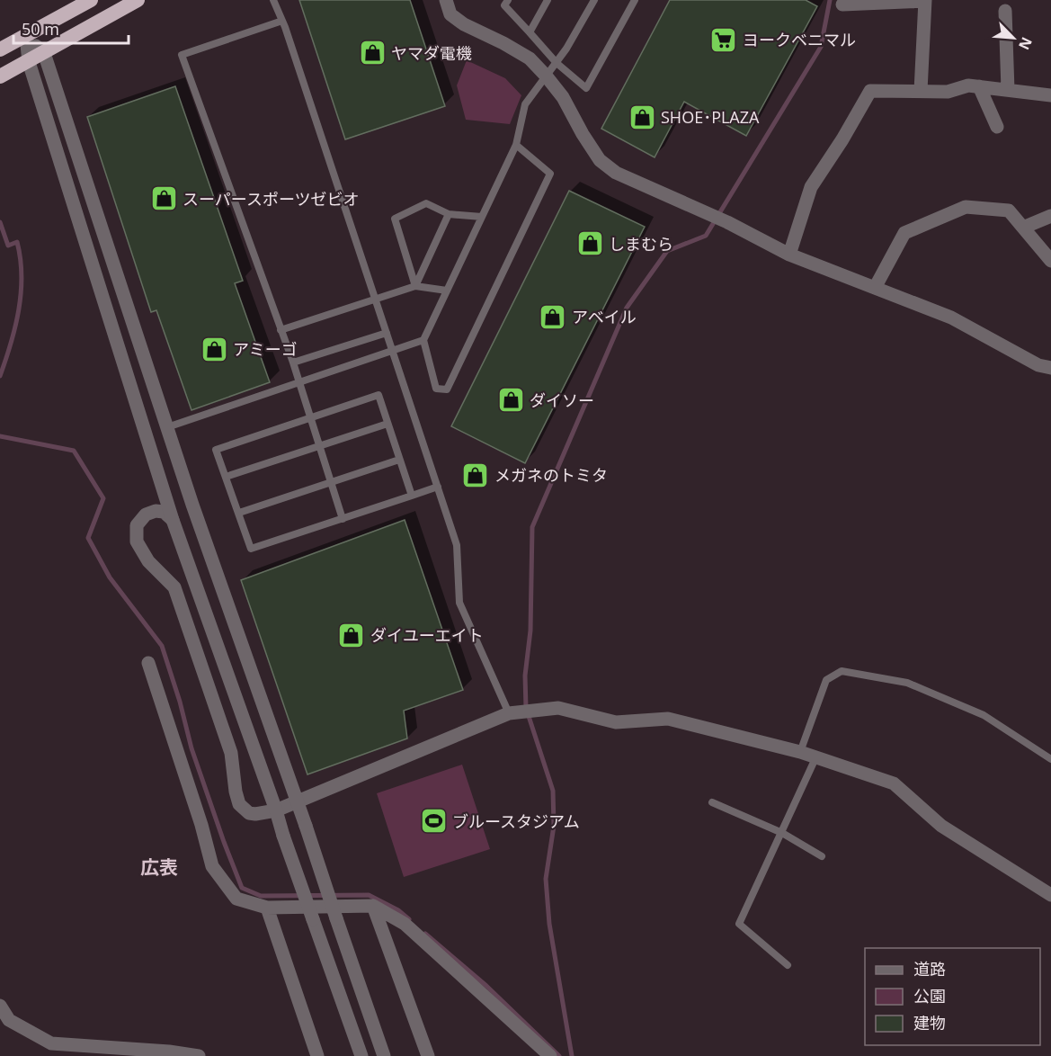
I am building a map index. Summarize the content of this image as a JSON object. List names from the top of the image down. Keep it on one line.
{"districts":["広表"],"places":{"supermarket":["ヨークベニマル"],"shop":["ヤマダ電機","SHOE･PLAZA","スーパースポーツゼビオ","しまむら","アベイル","アミーゴ","ダイソー","メガネのトミタ","ダイユーエイト"],"sports":["ブルースタジアム"]},"legend":["道路","公園","建物"],"scale_bar":"50 m","north":"bottom right"}
